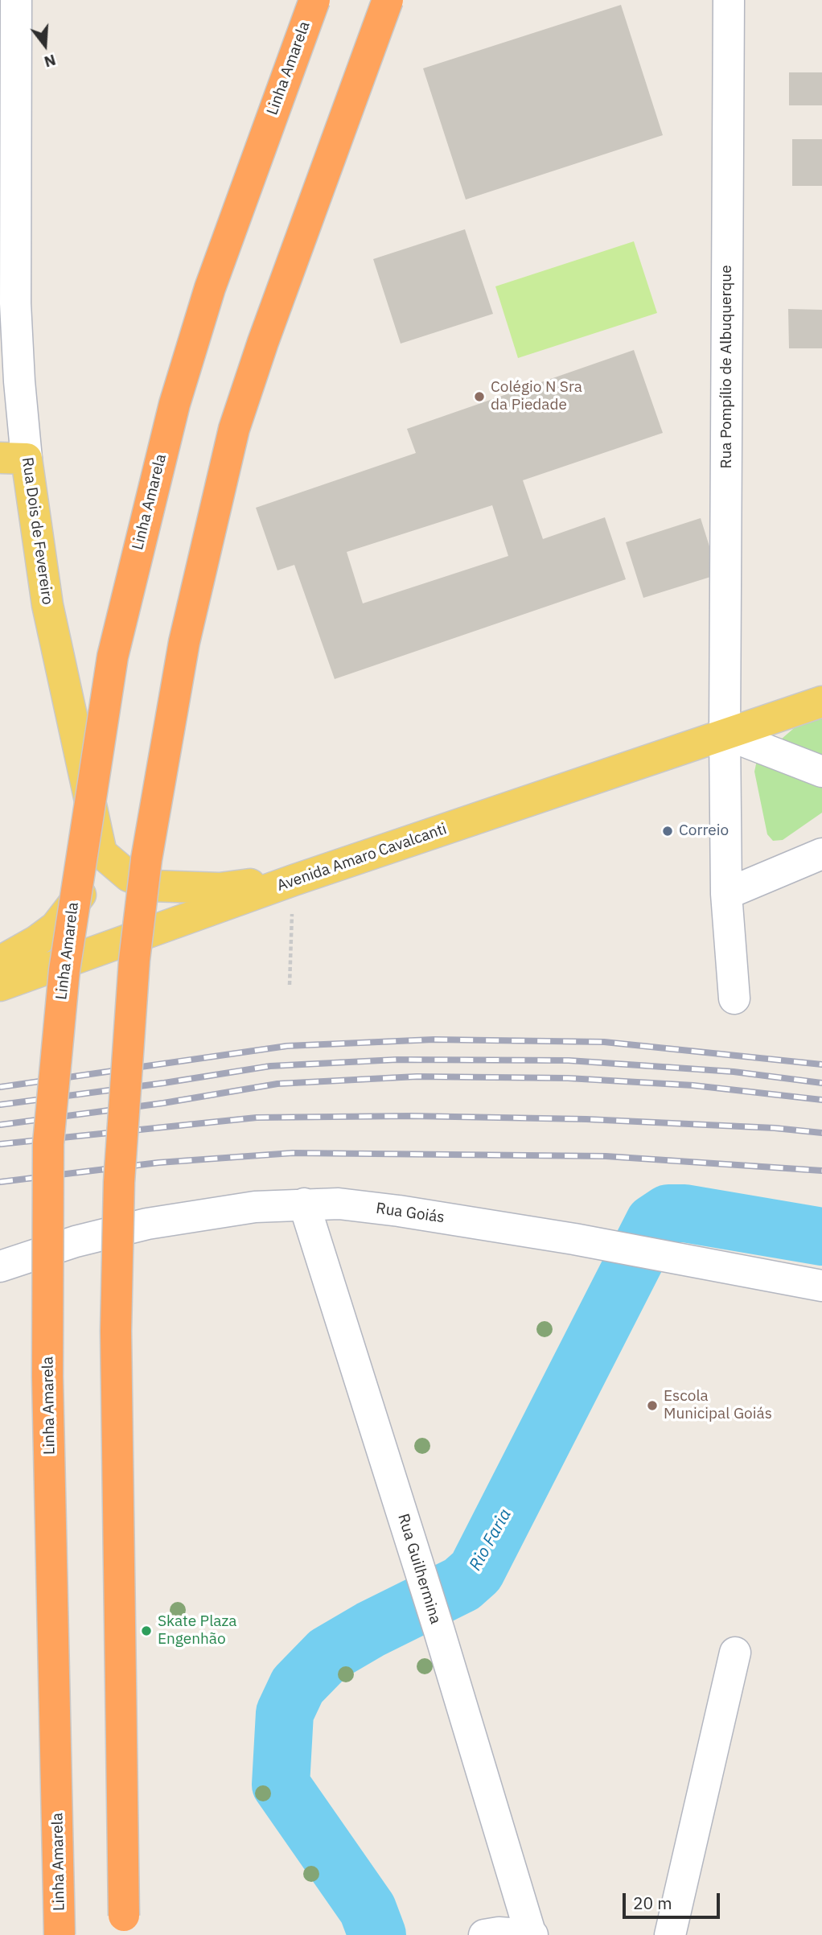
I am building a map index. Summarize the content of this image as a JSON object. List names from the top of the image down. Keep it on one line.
{"streets":{"highway":["Linha Amarela"],"main road":["Rua Dois de Fevereiro","Avenida Amaro Cavalcanti"],"street":["Rua Pompílio de Albuquerque","Rua Goiás","Rua Guilhermina"]},"crossings":[["Rua Pompílio de Albuquerque","Avenida Amaro Cavalcanti"],["Rua Goiás","Rua Guilhermina"]],"water":["Rio Faria"],"places":["Colégio N Sra da Piedade","Correio","Escola Municipal Goiás","Skate Plaza Engenhão"],"scale_bar":"20 m","north":"bottom"}
